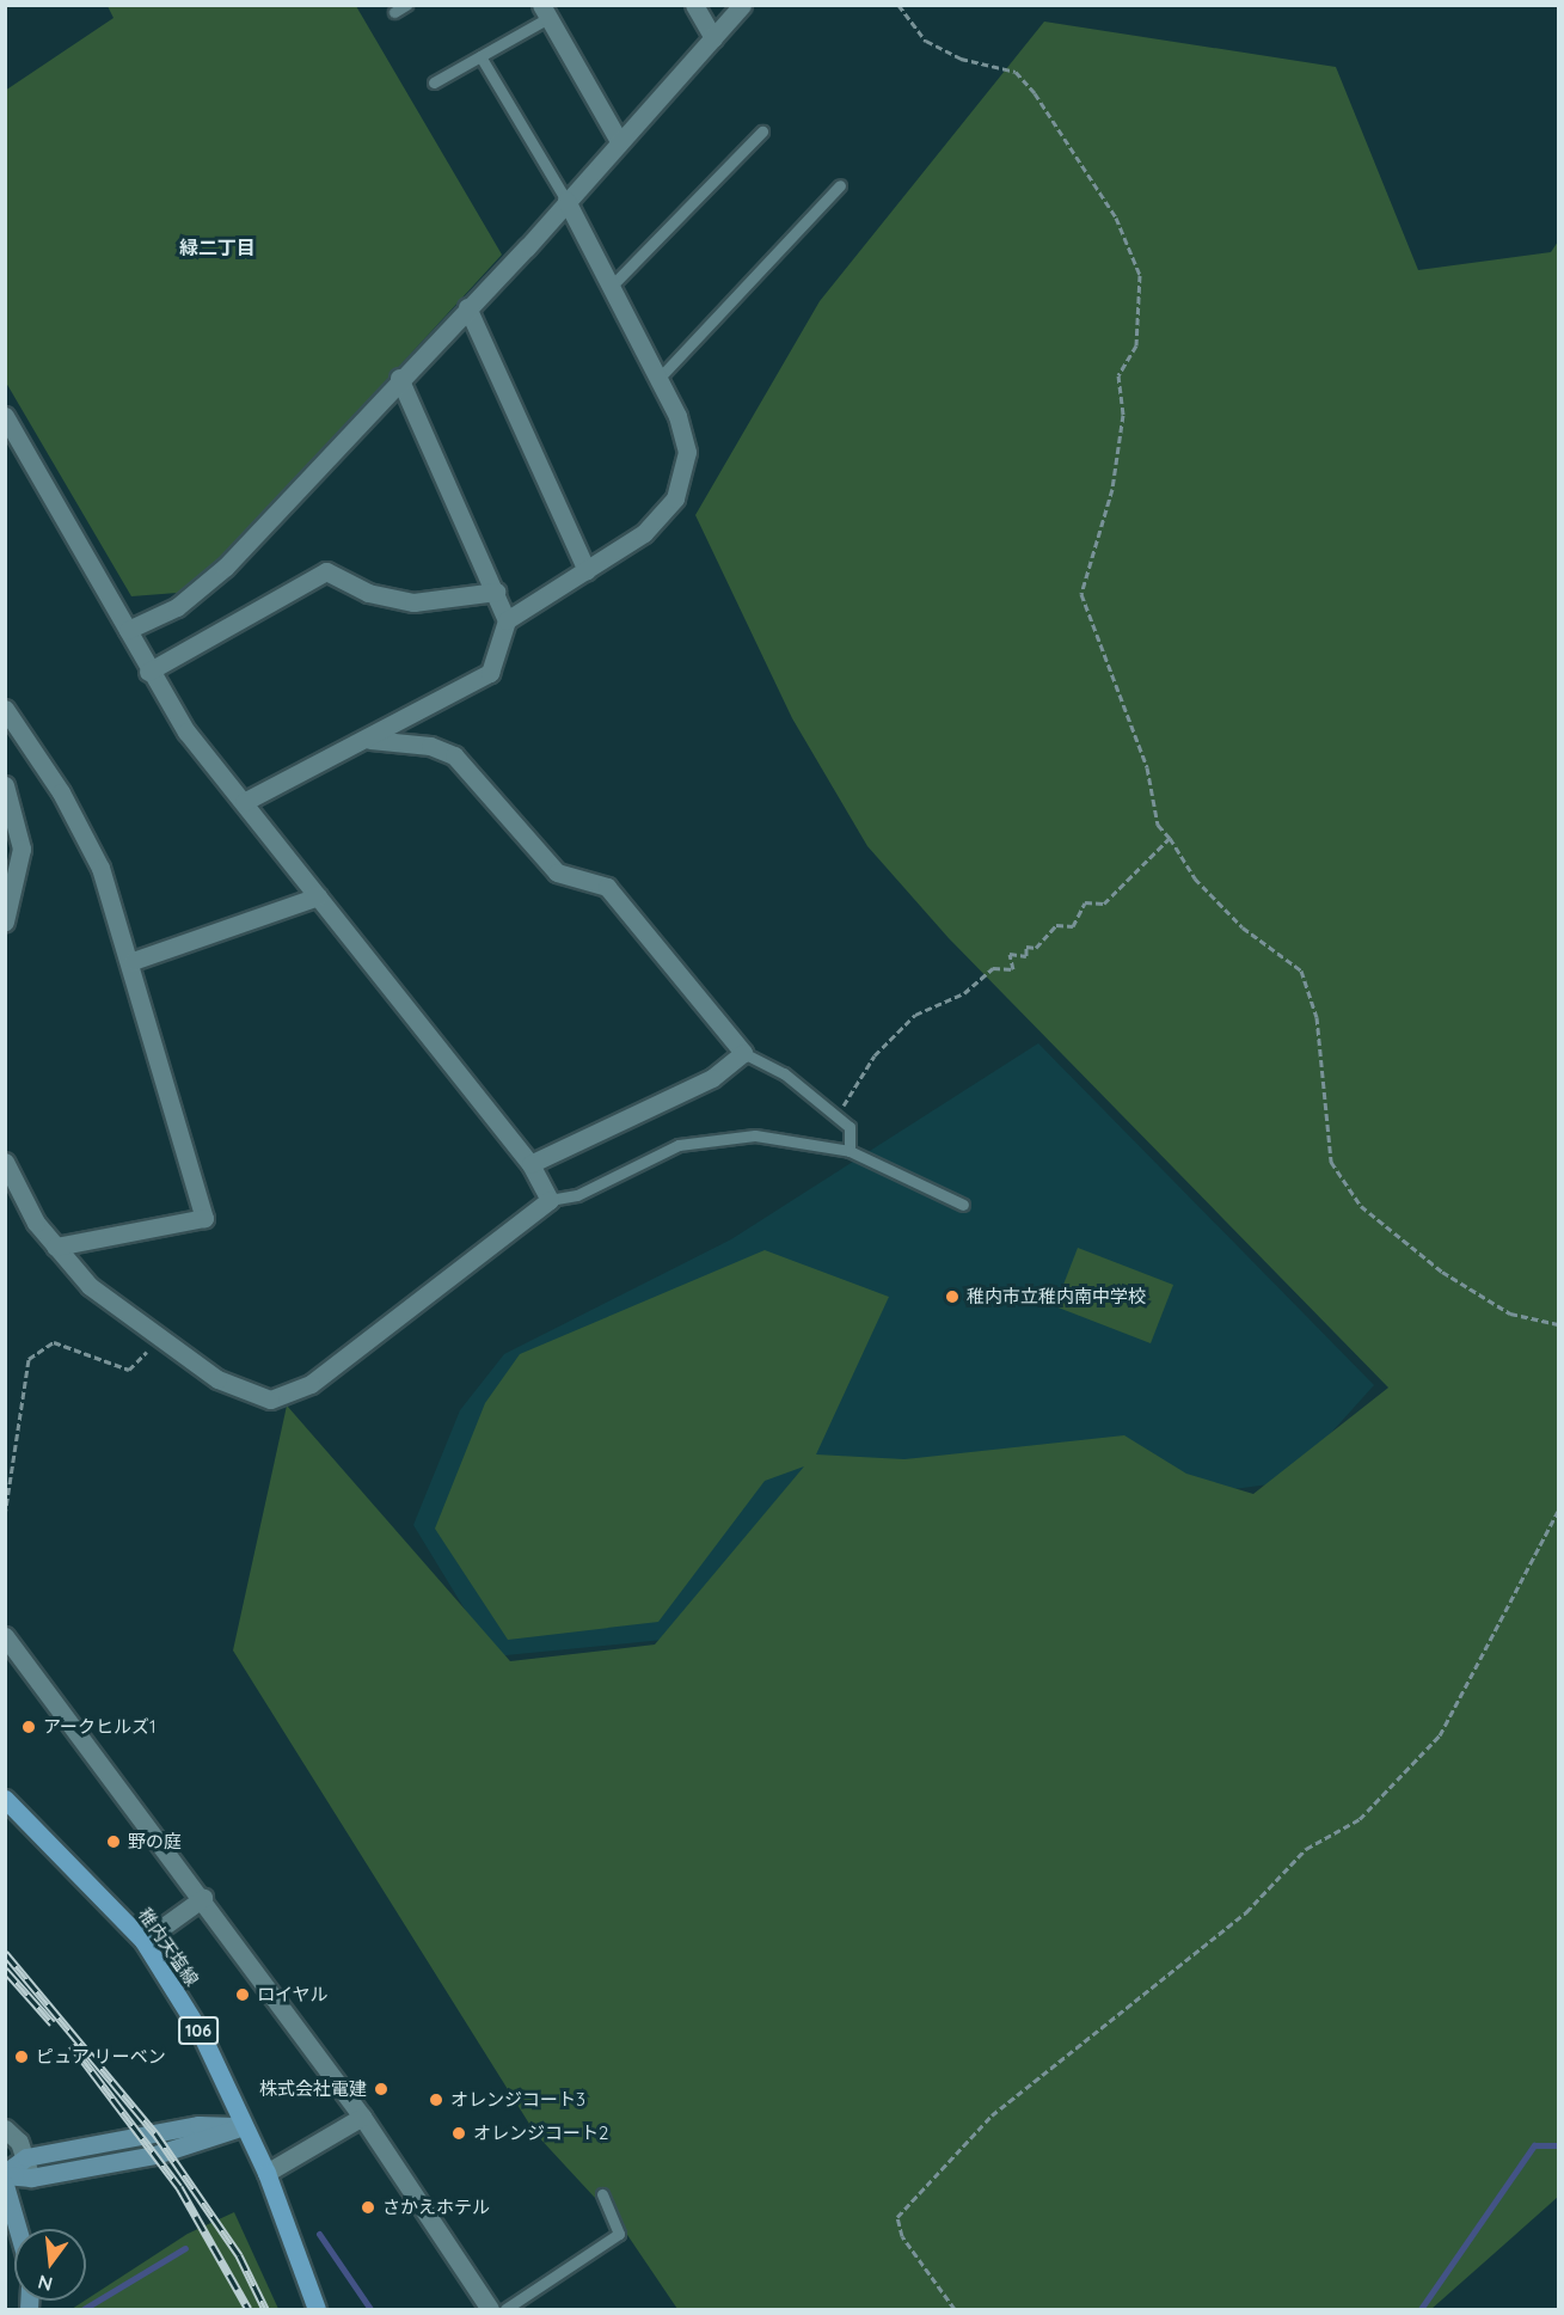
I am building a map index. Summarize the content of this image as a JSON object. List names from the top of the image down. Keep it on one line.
{"streets":{"main road":["稚内天塩線","106"]},"districts":["緑二丁目"],"places":["稚内市立稚内南中学校","アークヒルズ1","野の庭","ロイヤル","ピュア リーベン","株式会社電建","オレンジコート3","オレンジコート2","さかえホテル"],"north":"bottom"}
